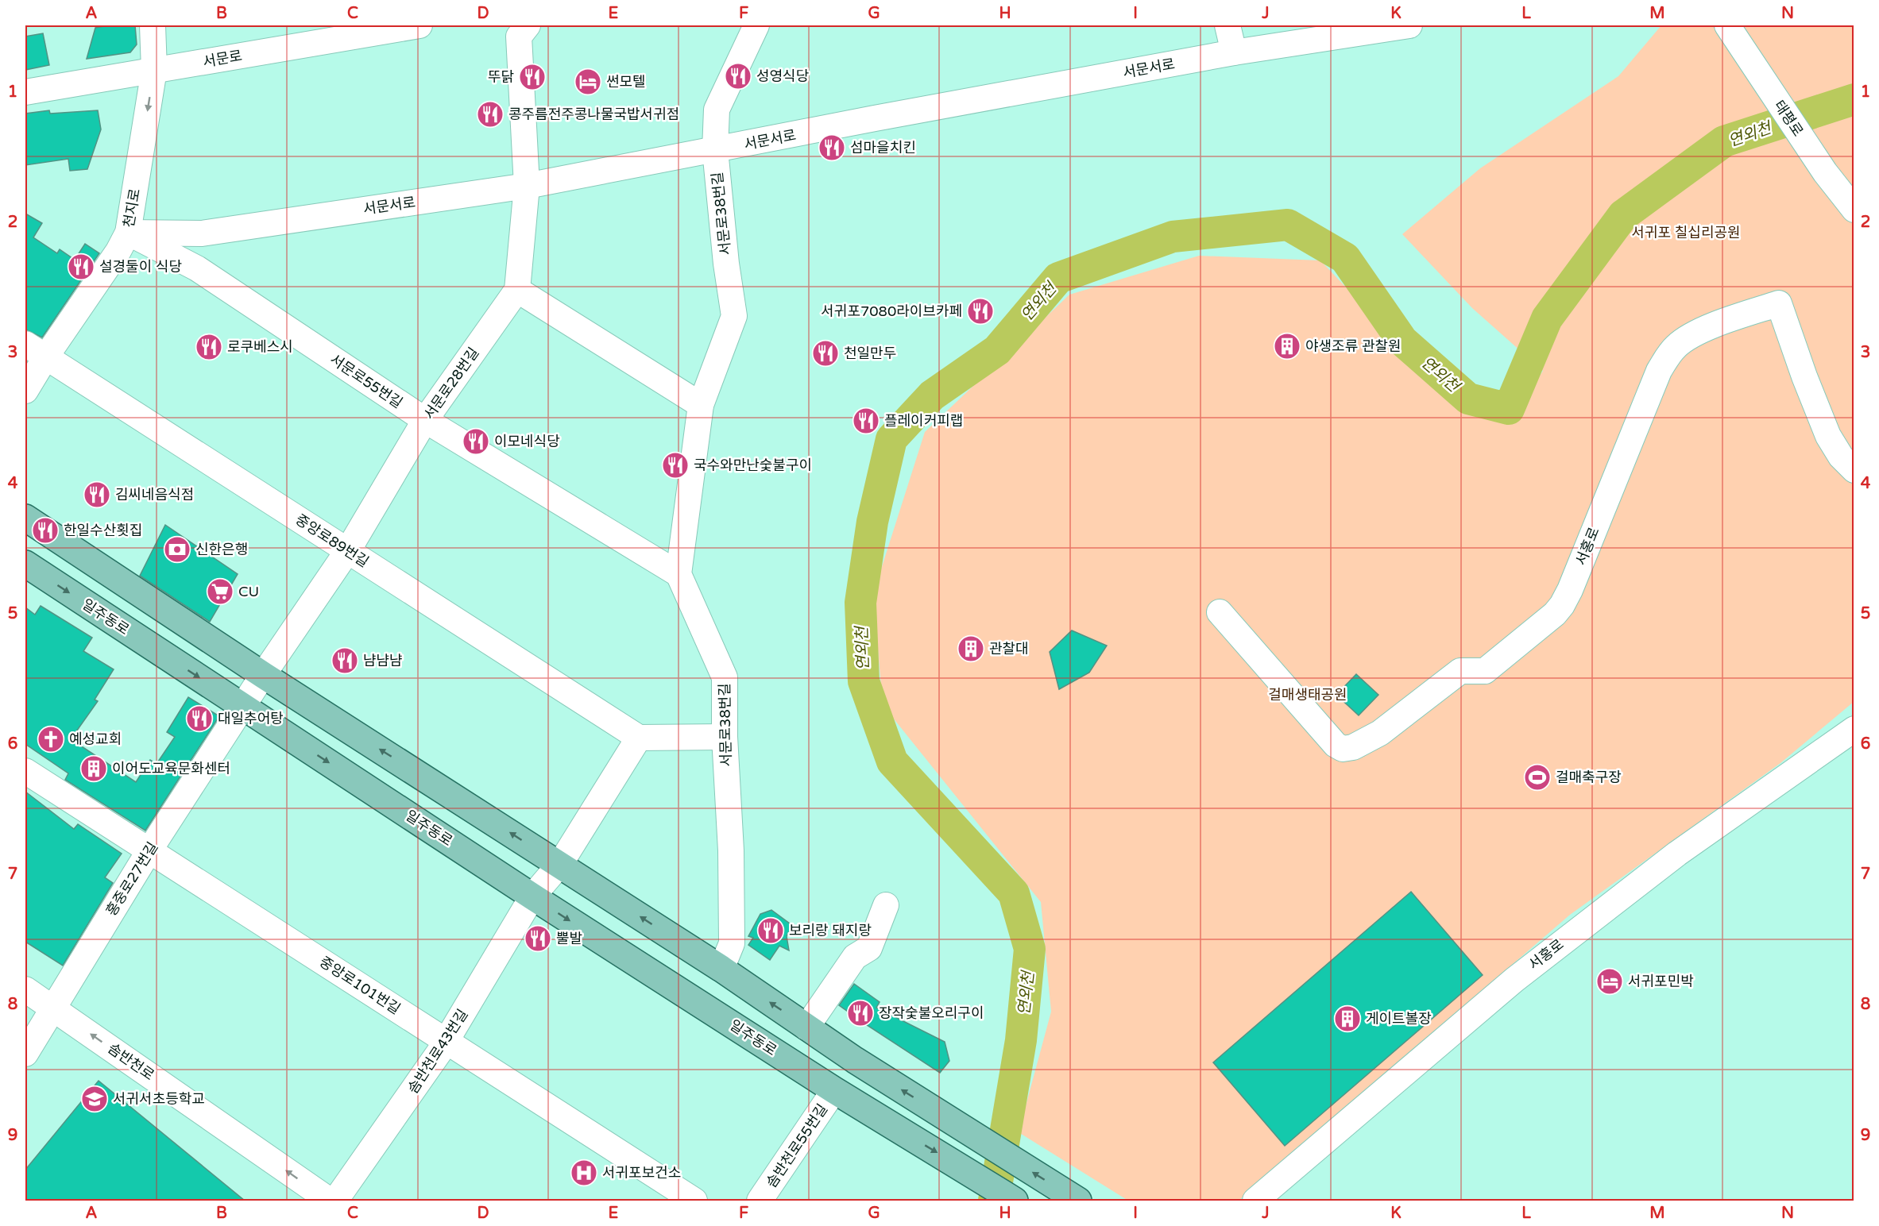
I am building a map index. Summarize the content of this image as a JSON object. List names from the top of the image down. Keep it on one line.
{"streets":{"main road":["일주동로"],"street":["서문로","서문서로","태평로","천지로","서문로38번길","서문로55번길","서문로28번길","중앙로89번길","서홍로","홍중로27번길","중앙로101번길","솜반천로43번길","솜반천로","솜반천로55번길"]},"crossings":[["서문로","천지로"],["서문서로","천지로"],["서문서로","서문로38번길"],["서문서로","서문로55번길"],["천지로","서문로55번길"],["천지로","중앙로89번길"],["서문로38번길","서문로55번길"],["서문로55번길","서문로28번길"],["서문로28번길","중앙로89번길"],["서문로28번길","일주동로"],["서문로28번길","홍중로27번길"],["일주동로","홍중로27번길"],["일주동로","솜반천로43번길"],["일주동로","솜반천로55번길"],["홍중로27번길","중앙로101번길"],["홍중로27번길","솜반천로"],["중앙로101번길","솜반천로43번길"]],"one_way":["천지로","솜반천로"],"water":["연외천"],"parks":["서귀포 칠십리공원","걸매생태공원"],"places":{"restaurant":["성영식당","뚜닭","콩주름전주콩나물국밥서귀점","섬마을치킨","설경둘이 식당","서귀포7080라이브카페","로쿠베스시","천일만두","플레이커피랩","이모네식당","국수와만난숯불구이","김씨네음식점","한일수산횟집","냠냠냠","대일추어탕","보리랑 돼지랑","뿔발","장작숯불오리구이"],"hotel":["썬모텔","서귀포민박"],"building":["야생조류 관찰원","관찰대","이어도교육문화센터","게이트볼장"],"bank":["신한은행"],"supermarket":["CU"],"church":["예성교회"],"sports":["걸매축구장"],"school or university":["서귀서초등학교"],"hospital":["서귀포보건소"]},"grid":{"columns":["A","B","C","D","E","F","G","H","I","J","K","L","M","N"],"rows":["1","2","3","4","5","6","7","8","9"]}}
